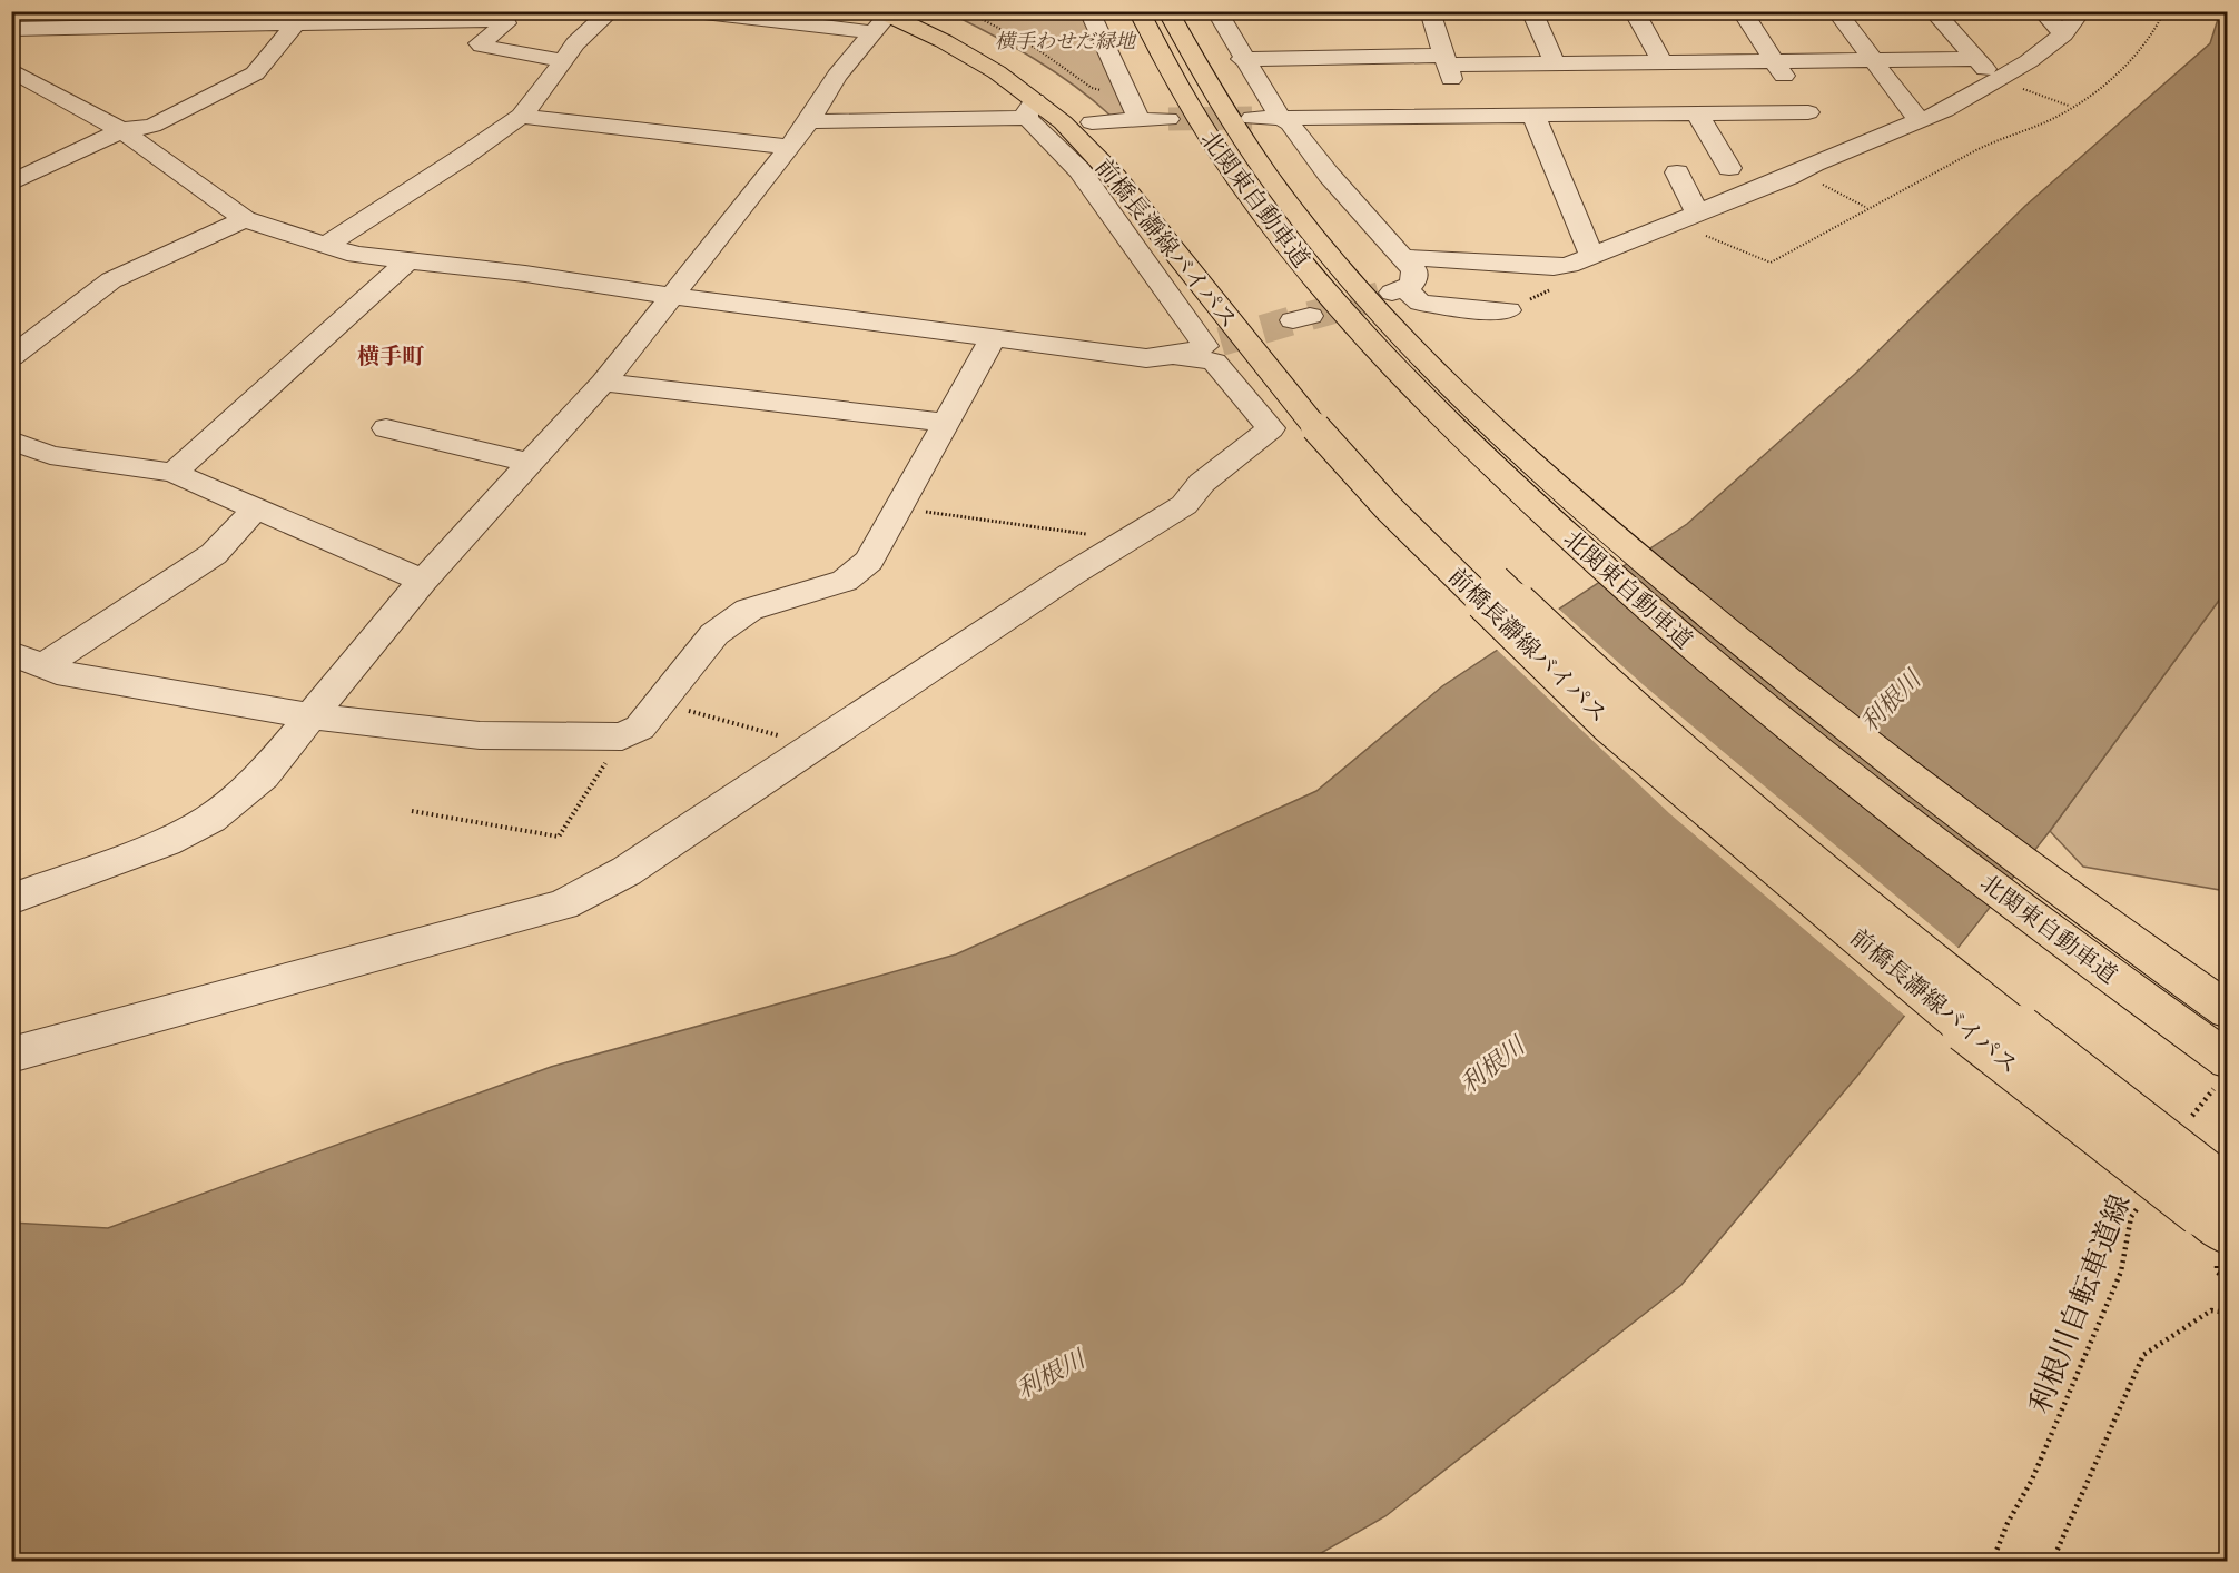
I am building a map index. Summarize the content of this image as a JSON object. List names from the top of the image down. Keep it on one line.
{"streets":{"main road":["北関東自動車道","前橋長瀞線バイパス"],"path":["利根川自転車道線"]},"districts":["横手町"],"water":["利根川"],"parks":["横手わせだ緑地"]}
